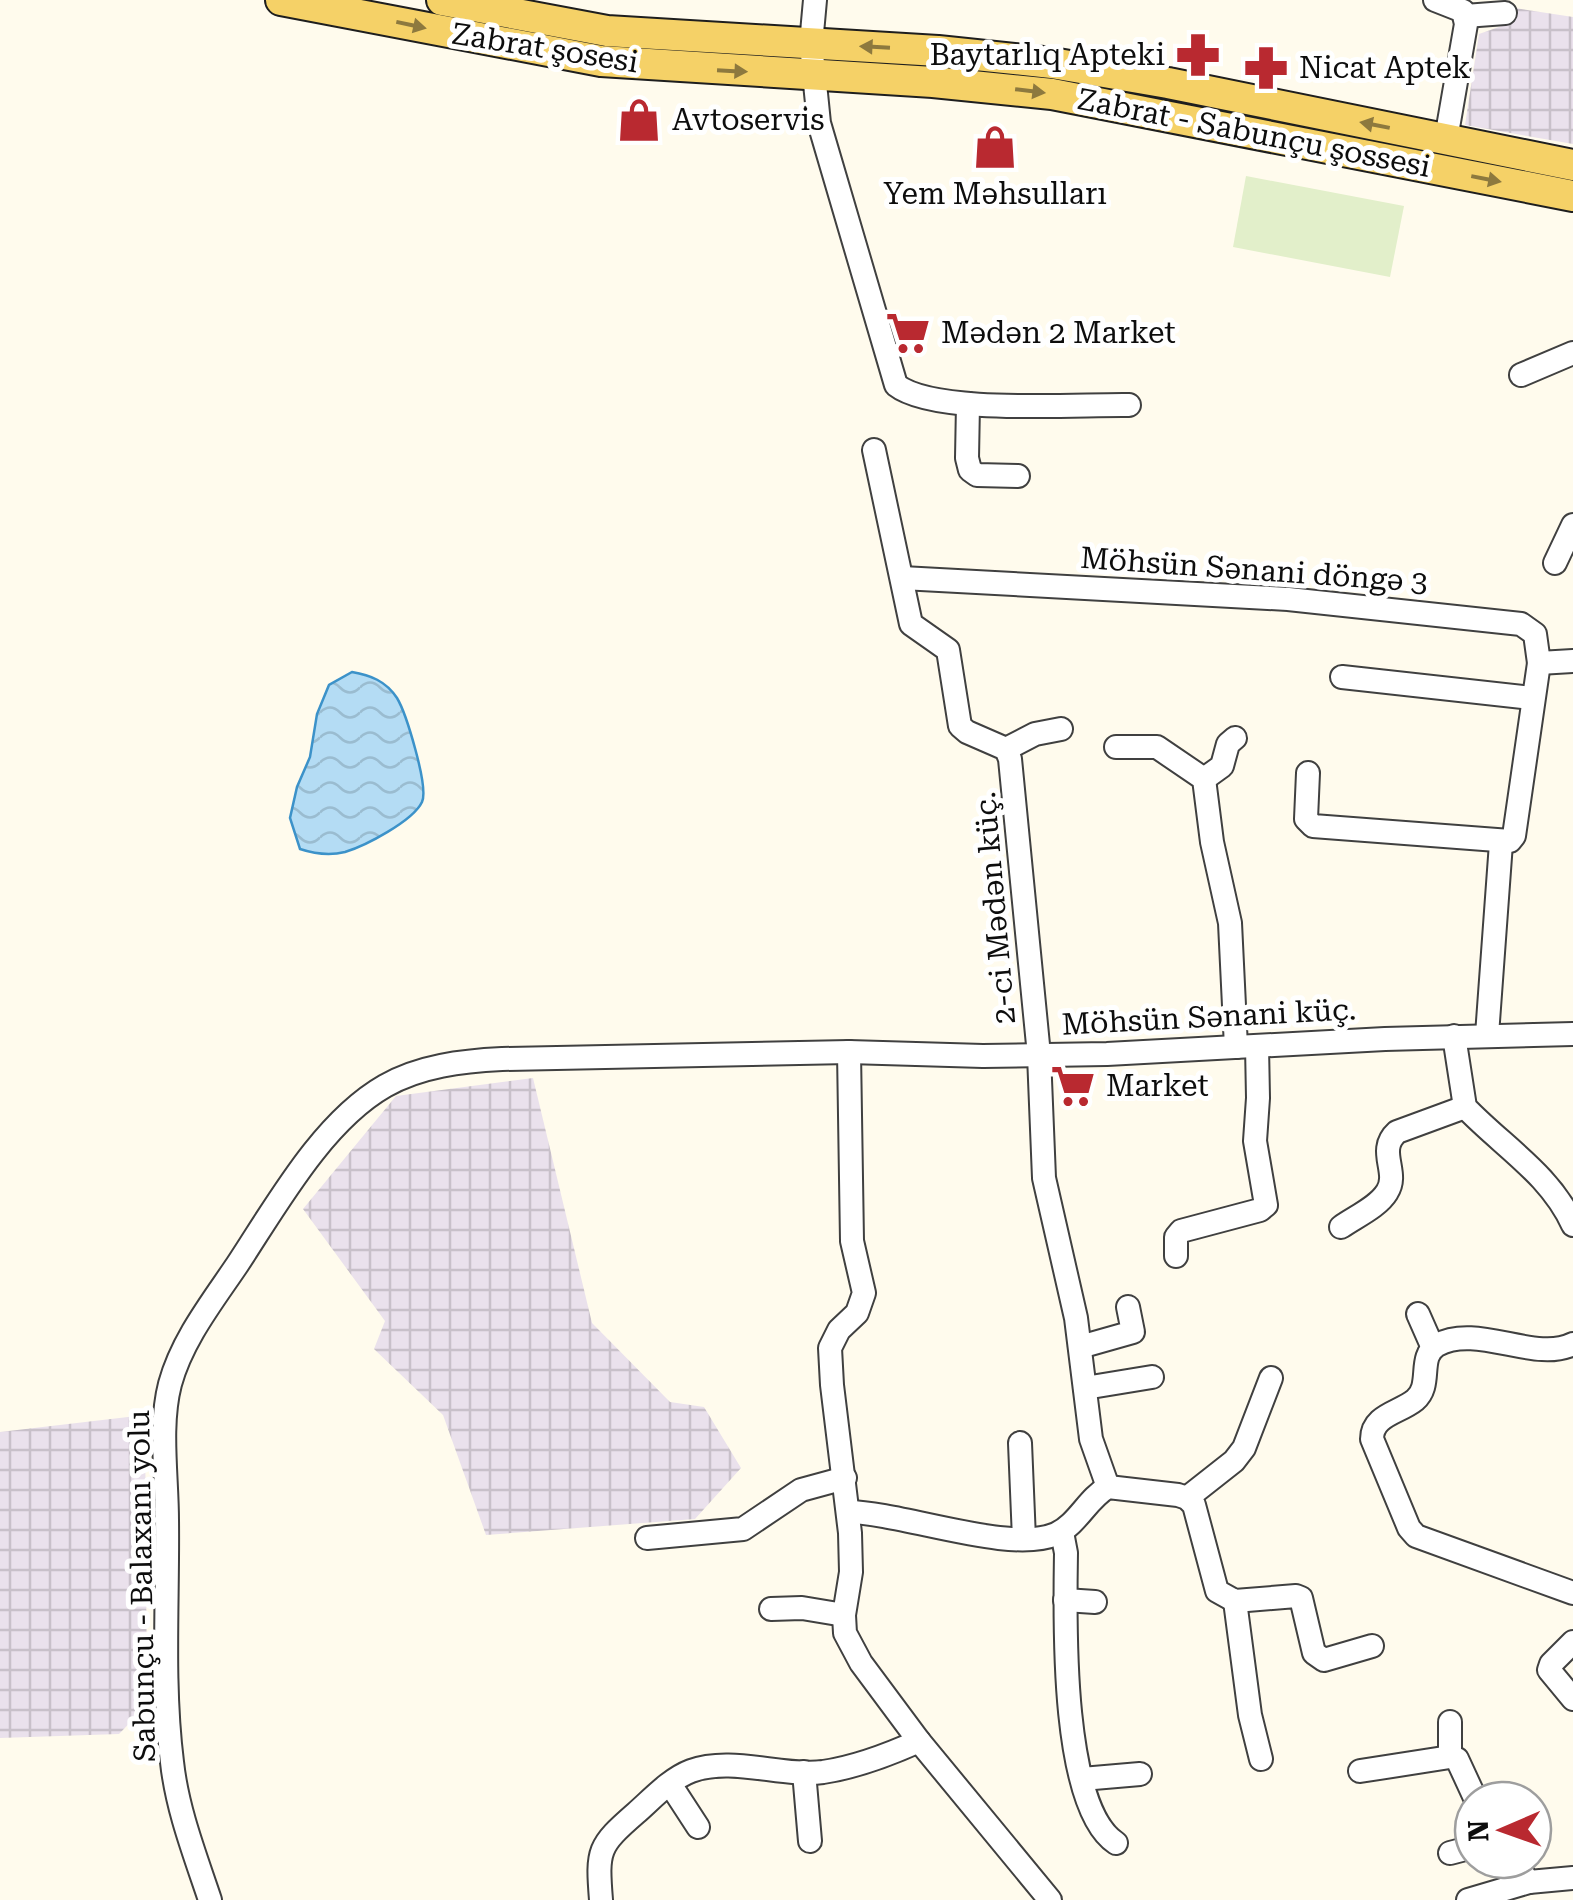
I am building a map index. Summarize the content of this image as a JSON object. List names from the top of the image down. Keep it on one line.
{"streets":{"main road":["Zabrat şosesi","Zabrat - Sabunçu şossesi"],"street":["Möhsün Sənani döngə 3","2-ci Mədən küç.","Möhsün Sənani küç.","Sabunçu - Balaxanı yolu"]},"crossings":[["Zabrat şosesi","Zabrat - Sabunçu şossesi"],["Möhsün Sənani döngə 3","2-ci Mədən küç."],["2-ci Mədən küç.","Möhsün Sənani küç."],["Möhsün Sənani küç.","Sabunçu - Balaxanı yolu"]],"places":{"pharmacy":["Baytarlıq Apteki","Nicat Aptek"],"shop":["Avtoservis","Yem Məhsulları"],"supermarket":["Mədən 2 Market","Market"]},"north":"left"}
